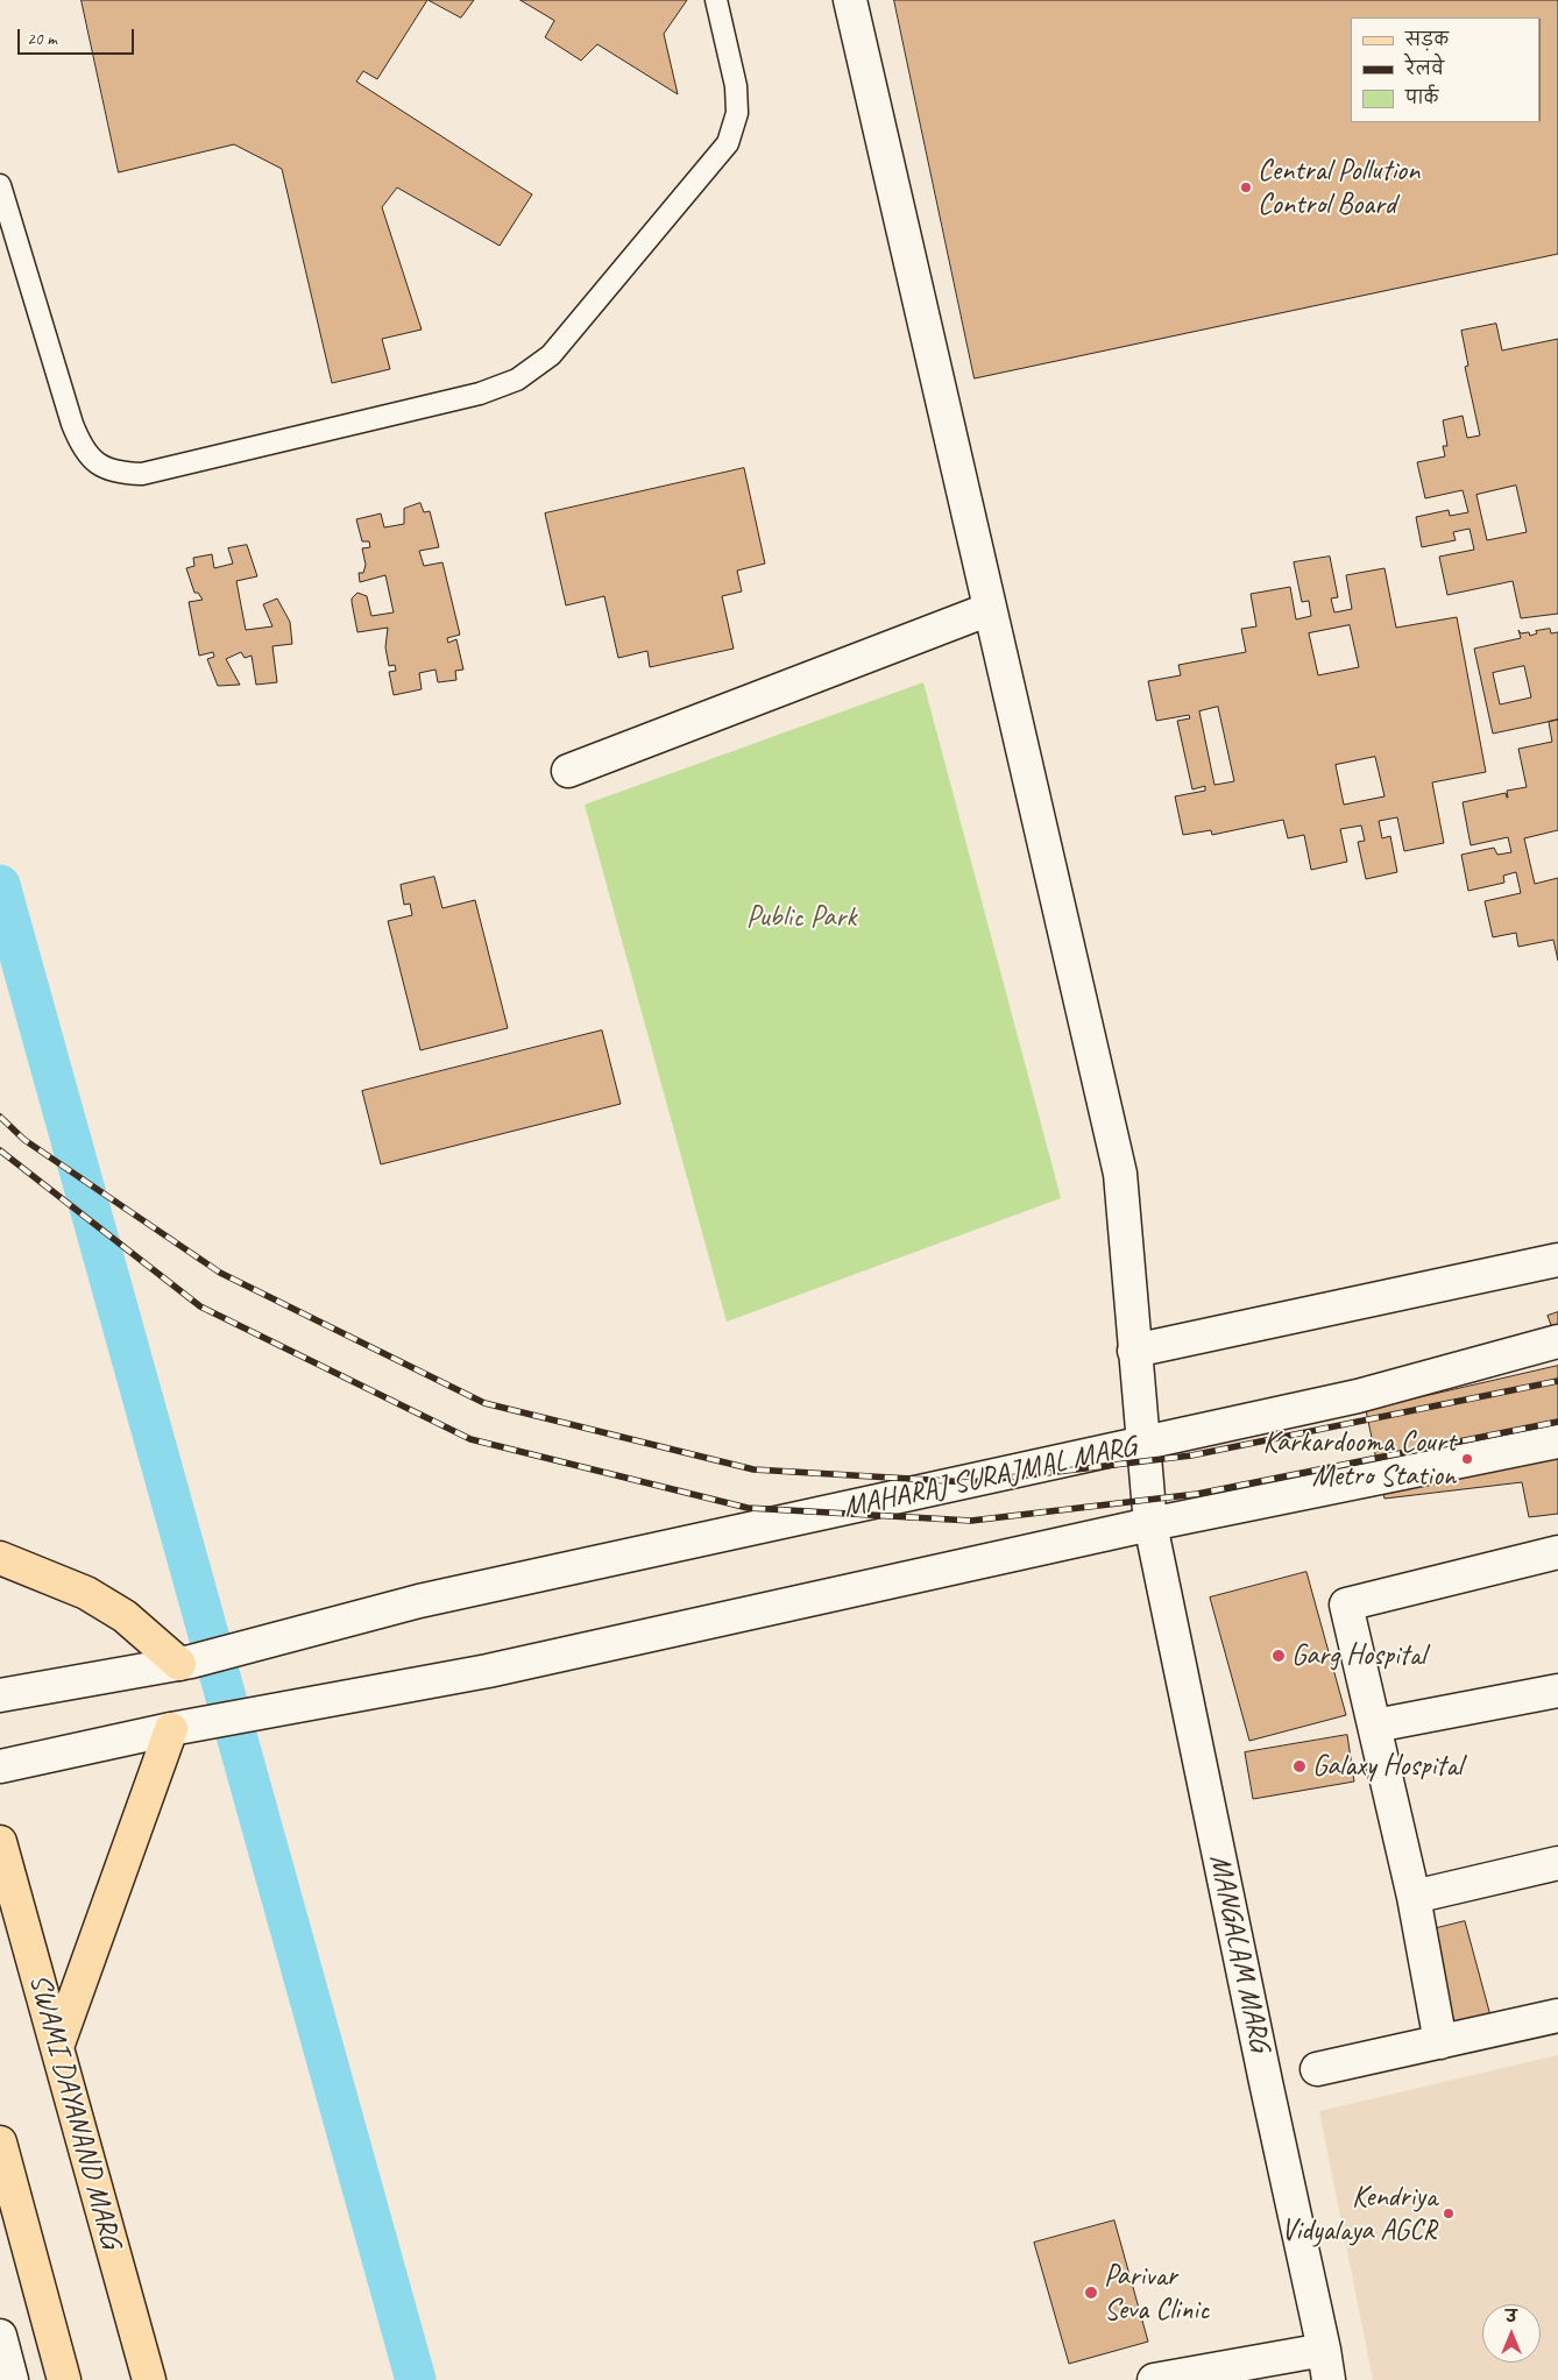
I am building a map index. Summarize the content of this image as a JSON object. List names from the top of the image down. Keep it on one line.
{"streets":{"main road":["SWAMI DAYANAND MARG"],"street":["MAHARAJ SURAJMAL MARG","MANGALAM MARG"]},"crossings":[["MAHARAJ SURAJMAL MARG","MANGALAM MARG"]],"parks":["Public Park"],"places":["Central Pollution Control Board","Karkardooma Court Metro Station","Garg Hospital","Galaxy Hospital","Kendriya Vidyalaya AGCR","Parivar Seva Clinic"],"legend":["सड़क","रेलवे","पार्क"],"scale_bar":"20 m","north":"top"}
